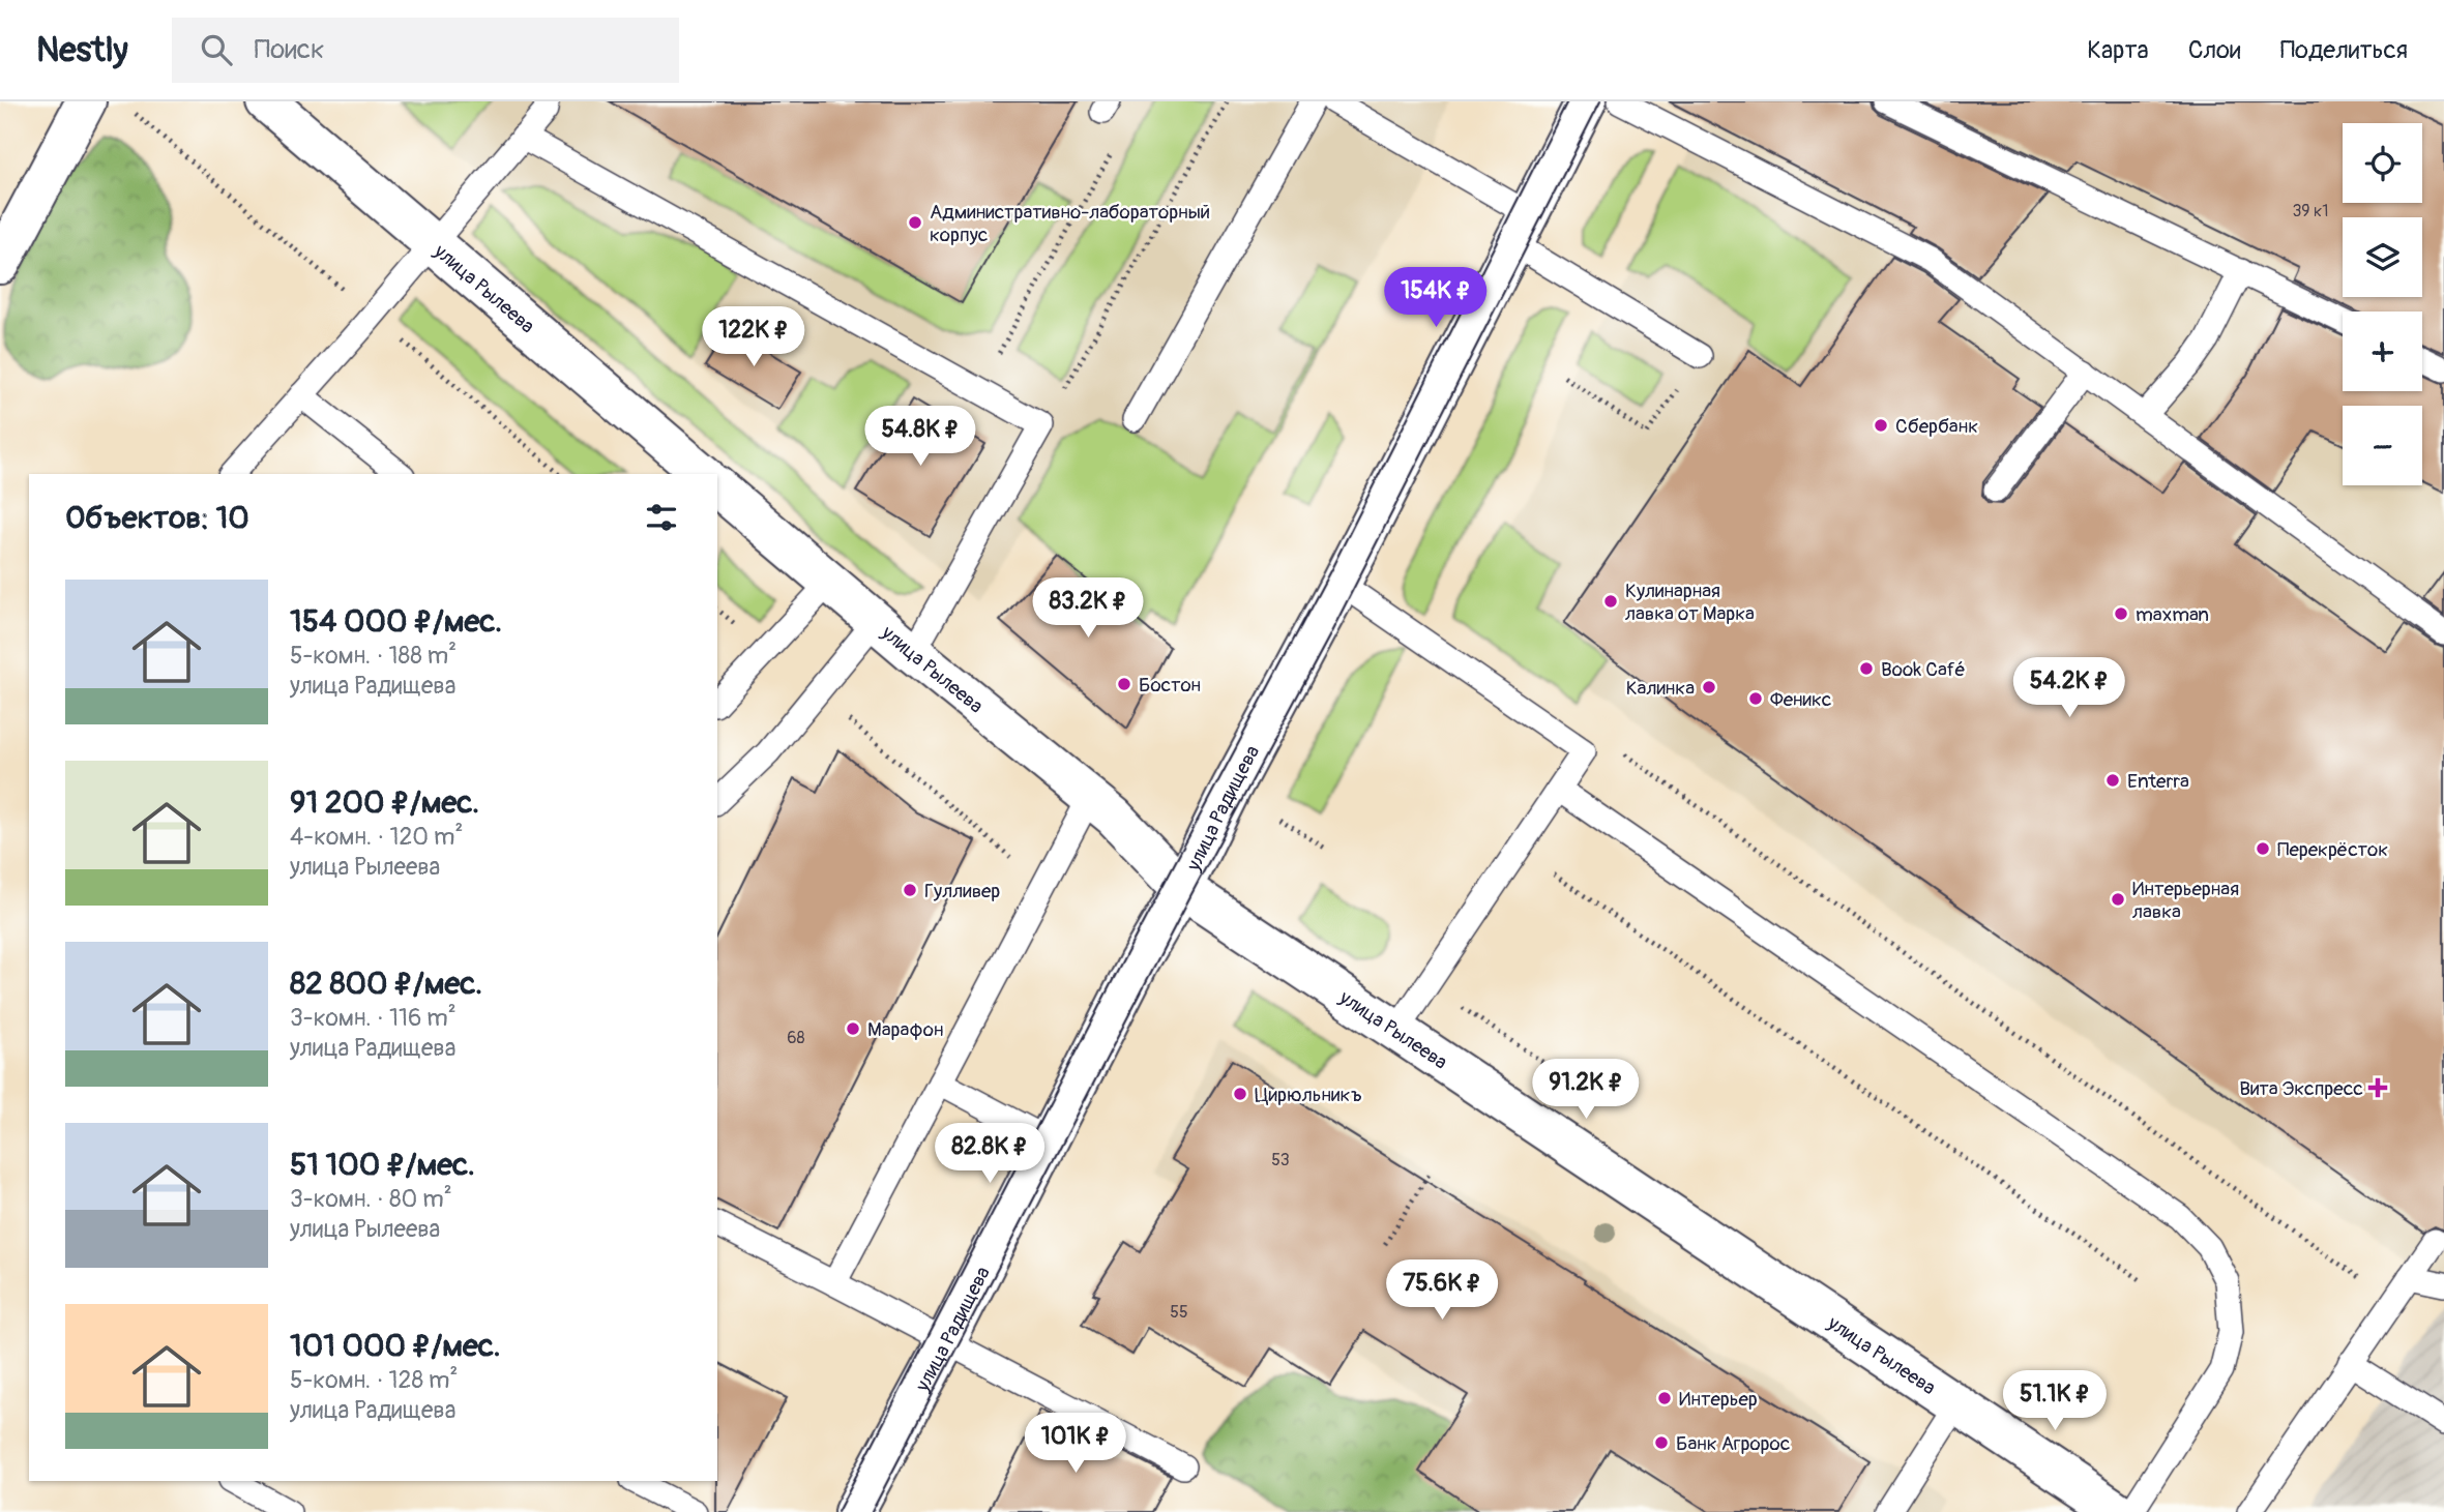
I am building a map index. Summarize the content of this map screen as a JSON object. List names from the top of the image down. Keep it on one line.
{"streets":{"street":["улица Рылеева","улица Радищева"]},"crossings":[["улица Рылеева","улица Радищева"]],"places":{"other":["Административно-лабораторный корпус","Сбербанк","Кулинарная лавка от Марка","maxman","Book Café","Бостон","Калинка","Феникс","Enterra","Перекрёсток","Гулливер","Интерьерная лавка","Марафон","Цирюльникъ","Интерьер","Банк Агророс"],"health":["Вита Экспресс"]},"house_numbers":["39 к1","68","53","55"],"page":{"header":"Nestly","search":"Поиск","nav":["Карта","Слои","Поделиться"],"map_buttons":["+","−"],"price":["154K ₽","122K ₽","54.8K ₽","83.2K ₽","54.2K ₽","91.2K ₽","82.8K ₽","75.6K ₽","51.1K ₽","101K ₽"],"heading":"Объектов: 10","list":[{"name":"154 000 ₽/мес.","note":"5-комн. · 188 m² · улица Радищева"},{"name":"91 200 ₽/мес.","note":"4-комн. · 120 m² · улица Рылеева"},{"name":"82 800 ₽/мес.","note":"3-комн. · 116 m² · улица Радищева"},{"name":"51 100 ₽/мес.","note":"3-комн. · 80 m² · улица Рылеева"},{"name":"101 000 ₽/мес.","note":"5-комн. · 128 m² · улица Радищева"}]}}
